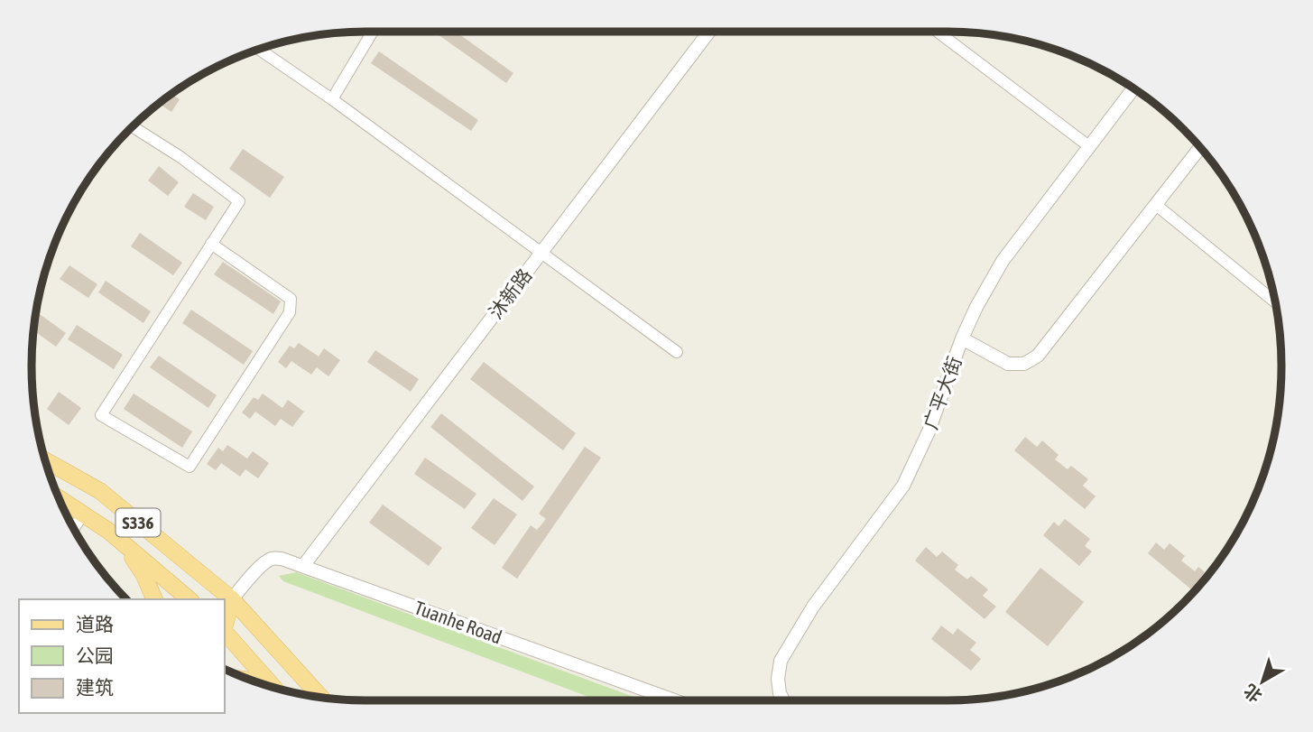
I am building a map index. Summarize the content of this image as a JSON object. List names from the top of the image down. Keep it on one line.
{"streets":{"main road":["S336"],"street":["沐新路","广平大街","Tuanhe Road"]},"crossings":[["沐新路","Tuanhe Road"],["S336","Tuanhe Road"]],"legend":["道路","公园","建筑"],"north":"bottom left"}
